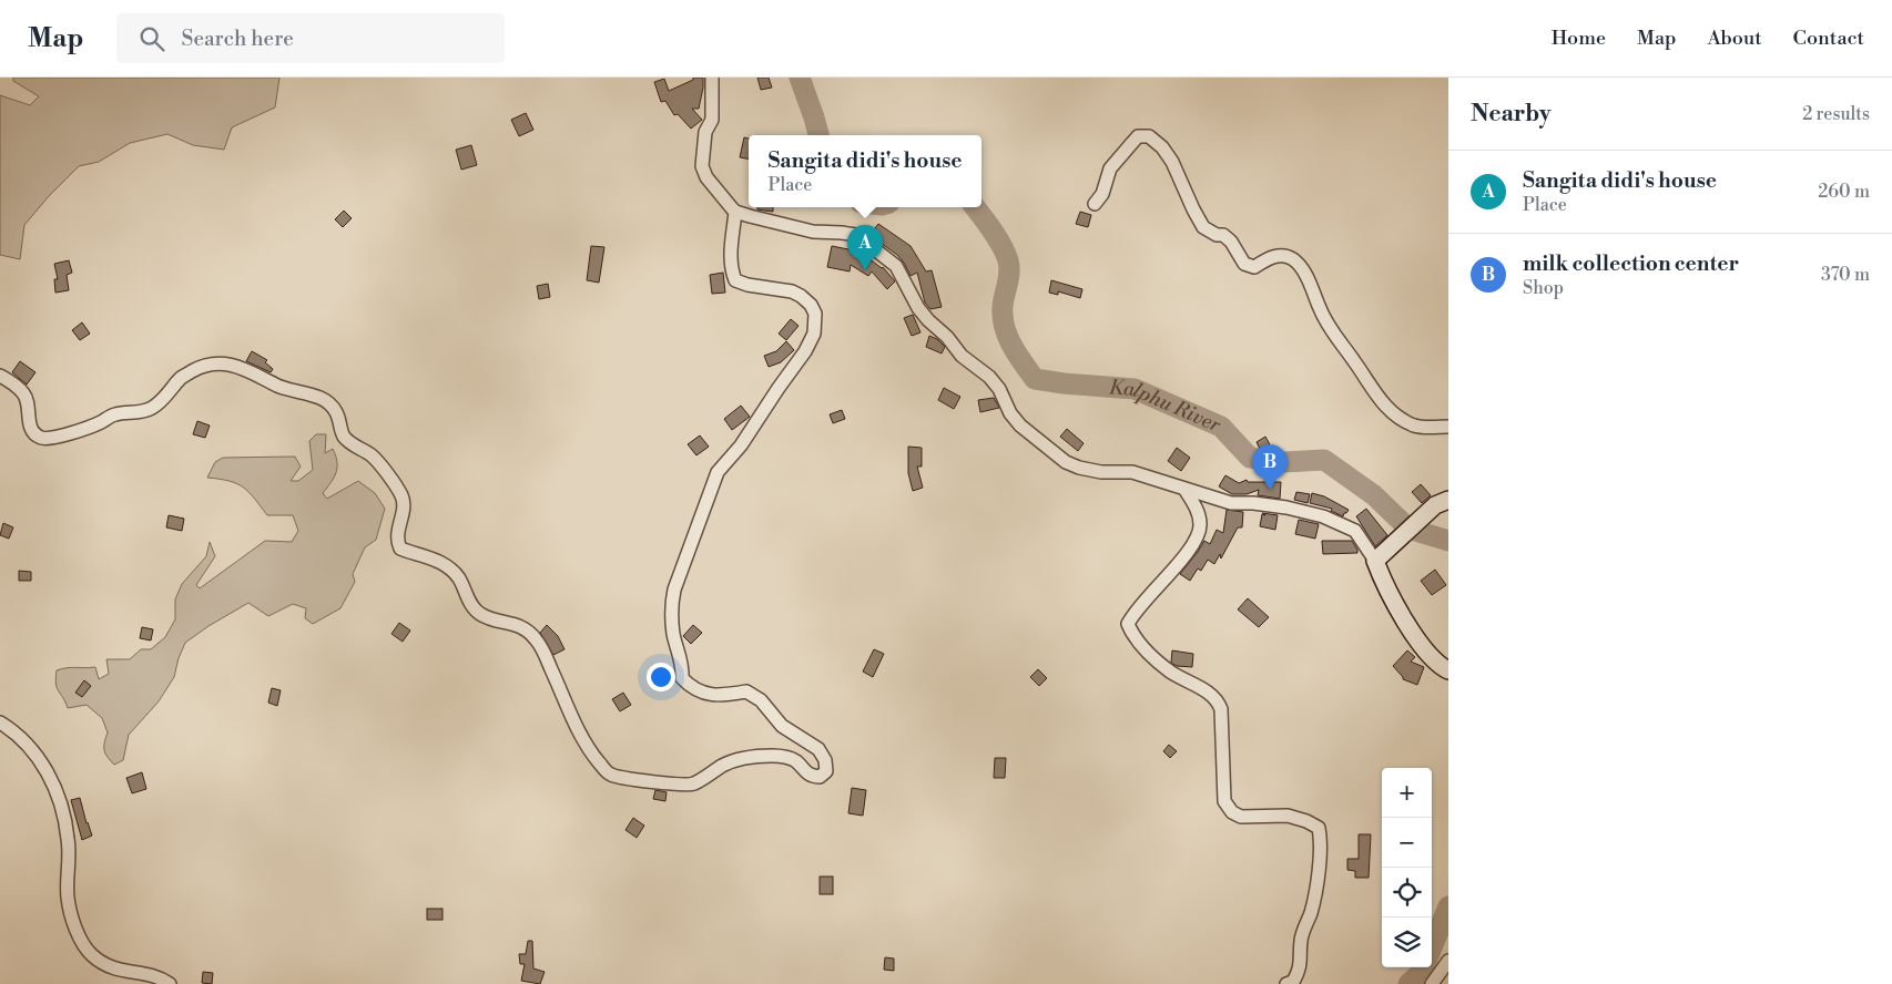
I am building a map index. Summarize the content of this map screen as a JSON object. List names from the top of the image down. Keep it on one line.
{"water":["Kalphu River"],"page":{"header":"Map","search":"Search here","nav":["Home","Map","About","Contact"],"heading":["Nearby","2 results"],"popup":["Sangita didi's house","Place"],"list":[{"mark":"A","name":"Sangita didi's house","note":"Place","value":"260 m"},{"mark":"B","name":"milk collection center","note":"Shop","value":"370 m"}],"pins":["A","B"],"map_buttons":["+","−"]}}
